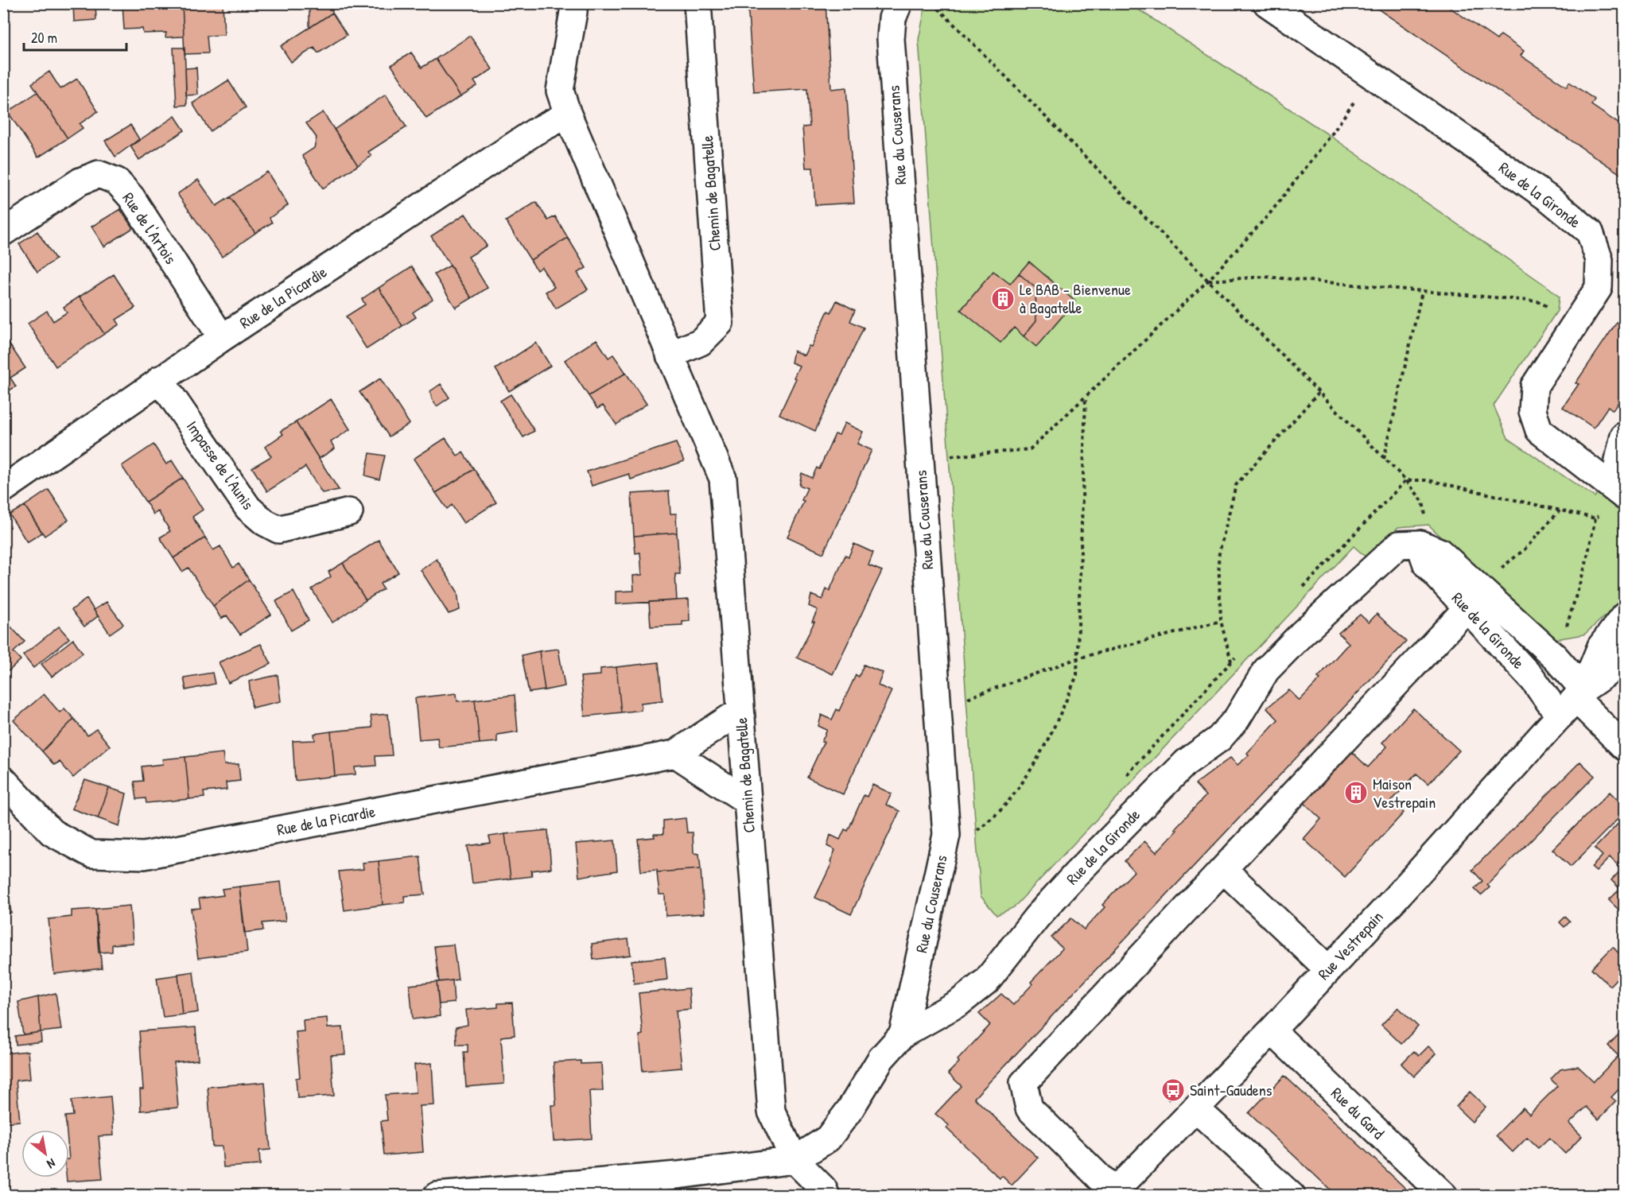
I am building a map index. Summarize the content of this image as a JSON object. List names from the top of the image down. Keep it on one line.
{"streets":{"street":["Rue du Couserans","Chemin de Bagatelle","Rue de la Gironde","Rue de l'Artois","Rue de la Picardie","Impasse de l'Aunis","Rue Vestrepain","Rue du Gard"]},"crossings":[["Rue du Couserans","Rue de la Gironde"],["Chemin de Bagatelle","Rue de la Gironde"],["Chemin de Bagatelle","Rue de la Picardie"],["Rue de la Gironde","Rue Vestrepain"],["Rue de l'Artois","Rue de la Picardie"],["Rue de la Picardie","Impasse de l'Aunis"],["Rue Vestrepain","Rue du Gard"]],"places":{"building":["Le BAB - Bienvenue à Bagatelle","Maison Vestrepain"],"bus stop":["Saint-Gaudens"]},"scale_bar":"20 m","north":"bottom right"}
